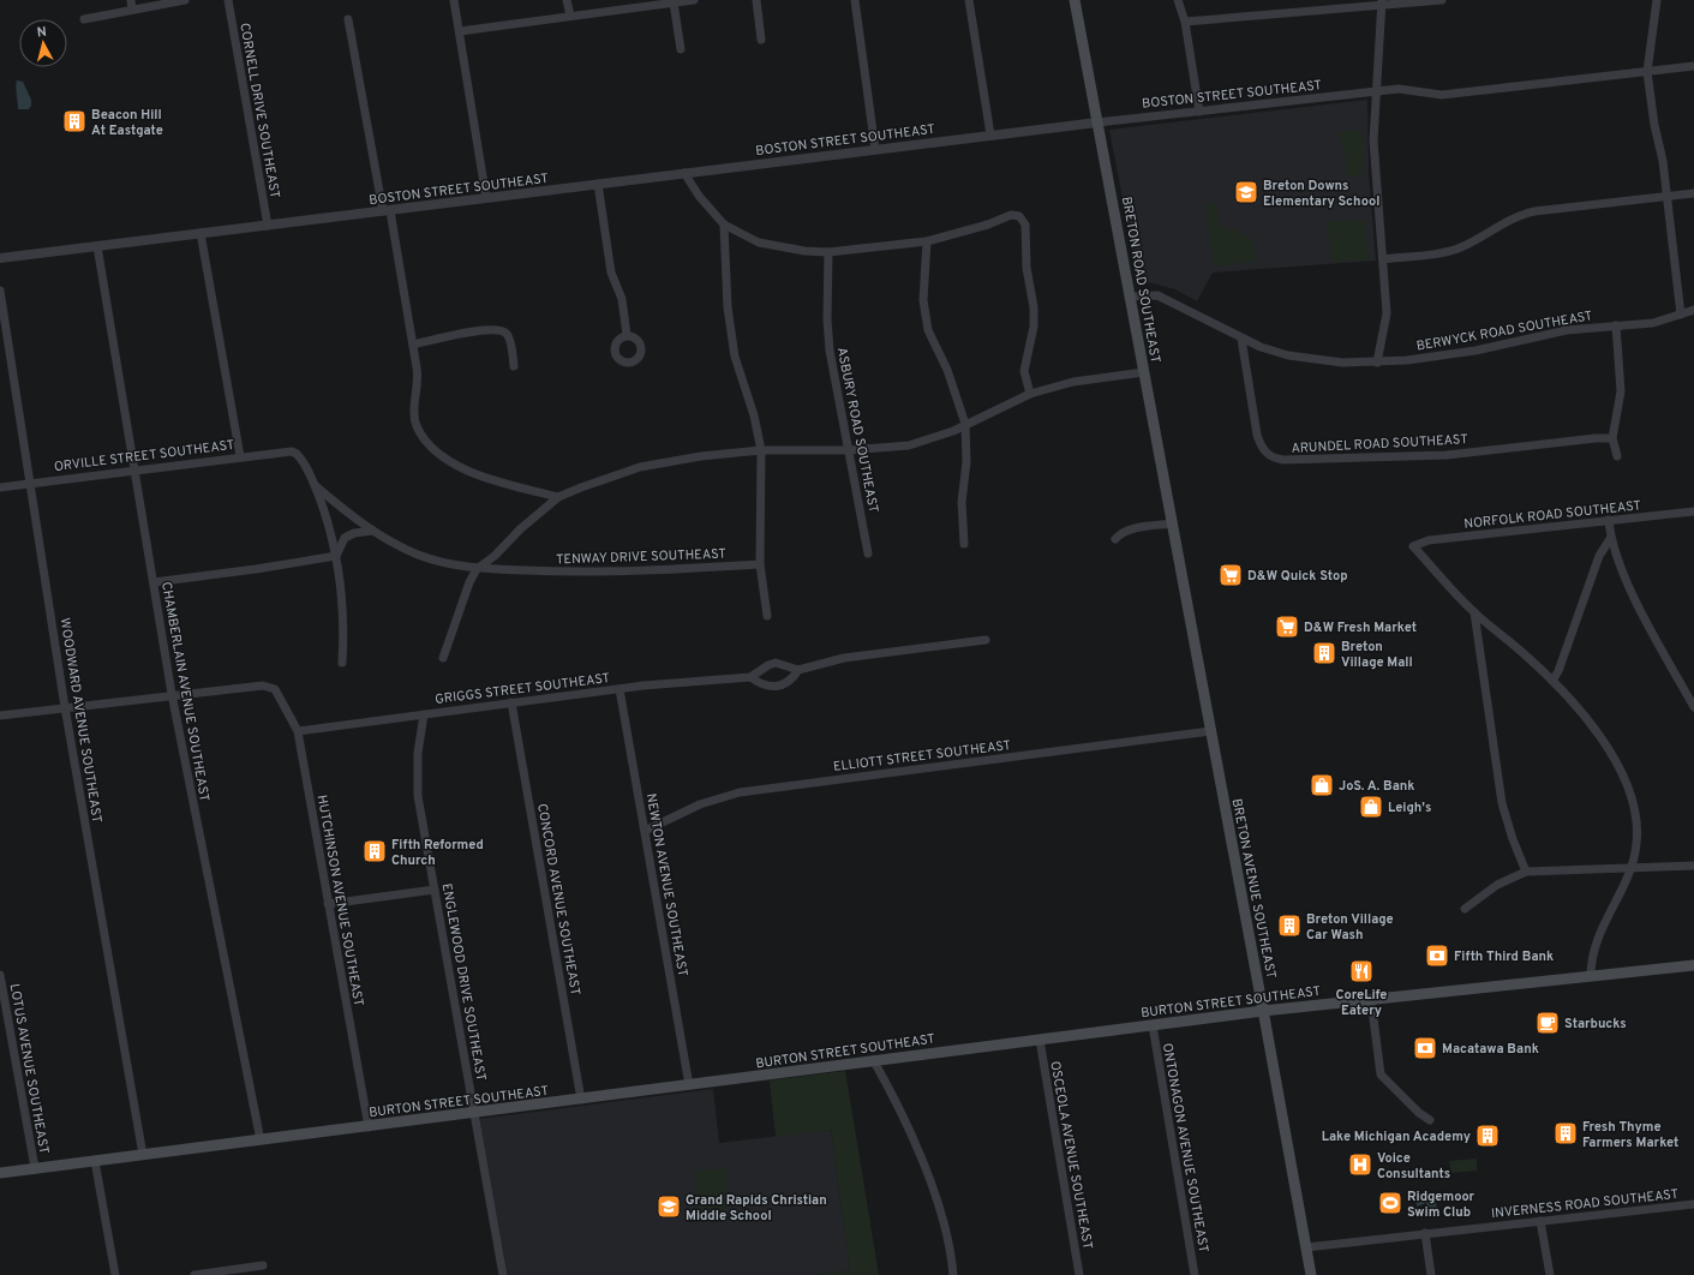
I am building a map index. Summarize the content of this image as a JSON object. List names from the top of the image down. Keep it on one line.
{"streets":{"main road":["BRETON ROAD SOUTHEAST","BRETON AVENUE SOUTHEAST","BURTON STREET SOUTHEAST"],"street":["BOSTON STREET SOUTHEAST","CORNELL DRIVE SOUTHEAST","BERWYCK ROAD SOUTHEAST","ASBURY ROAD SOUTHEAST","ARUNDEL ROAD SOUTHEAST","ORVILLE STREET SOUTHEAST","NORFOLK ROAD SOUTHEAST","TENWAY DRIVE SOUTHEAST","GRIGGS STREET SOUTHEAST","CHAMBERLAIN AVENUE SOUTHEAST","WOODWARD AVENUE SOUTHEAST","ELLIOTT STREET SOUTHEAST","NEWTON AVENUE SOUTHEAST","CONCORD AVENUE SOUTHEAST","HUTCHINSON AVENUE SOUTHEAST","ENGLEWOOD DRIVE SOUTHEAST","LOTUS AVENUE SOUTHEAST","ONTONAGON AVENUE SOUTHEAST","OSCEOLA AVENUE SOUTHEAST","INVERNESS ROAD SOUTHEAST"]},"crossings":[["BOSTON STREET SOUTHEAST","CORNELL DRIVE SOUTHEAST"],["BOSTON STREET SOUTHEAST","BRETON ROAD SOUTHEAST"],["BOSTON STREET SOUTHEAST","CHAMBERLAIN AVENUE SOUTHEAST"],["BRETON ROAD SOUTHEAST","BERWYCK ROAD SOUTHEAST"],["BRETON ROAD SOUTHEAST","BRETON AVENUE SOUTHEAST"],["BERWYCK ROAD SOUTHEAST","ARUNDEL ROAD SOUTHEAST"],["ORVILLE STREET SOUTHEAST","TENWAY DRIVE SOUTHEAST"],["ORVILLE STREET SOUTHEAST","CHAMBERLAIN AVENUE SOUTHEAST"],["ORVILLE STREET SOUTHEAST","WOODWARD AVENUE SOUTHEAST"],["GRIGGS STREET SOUTHEAST","NEWTON AVENUE SOUTHEAST"],["GRIGGS STREET SOUTHEAST","CONCORD AVENUE SOUTHEAST"],["GRIGGS STREET SOUTHEAST","HUTCHINSON AVENUE SOUTHEAST"],["GRIGGS STREET SOUTHEAST","ENGLEWOOD DRIVE SOUTHEAST"],["CHAMBERLAIN AVENUE SOUTHEAST","HUTCHINSON AVENUE SOUTHEAST"],["CHAMBERLAIN AVENUE SOUTHEAST","BURTON STREET SOUTHEAST"],["WOODWARD AVENUE SOUTHEAST","BURTON STREET SOUTHEAST"],["ELLIOTT STREET SOUTHEAST","NEWTON AVENUE SOUTHEAST"],["ELLIOTT STREET SOUTHEAST","BRETON AVENUE SOUTHEAST"],["NEWTON AVENUE SOUTHEAST","BURTON STREET SOUTHEAST"],["BRETON AVENUE SOUTHEAST","BURTON STREET SOUTHEAST"],["BRETON AVENUE SOUTHEAST","INVERNESS ROAD SOUTHEAST"],["CONCORD AVENUE SOUTHEAST","BURTON STREET SOUTHEAST"],["HUTCHINSON AVENUE SOUTHEAST","BURTON STREET SOUTHEAST"],["ENGLEWOOD DRIVE SOUTHEAST","BURTON STREET SOUTHEAST"],["BURTON STREET SOUTHEAST","LOTUS AVENUE SOUTHEAST"],["BURTON STREET SOUTHEAST","ONTONAGON AVENUE SOUTHEAST"],["BURTON STREET SOUTHEAST","OSCEOLA AVENUE SOUTHEAST"]],"places":{"building":["Beacon Hill At Eastgate","Breton Village Mall","Fifth Reformed Church","Breton Village Car Wash","Fresh Thyme Farmers Market","Lake Michigan Academy"],"school or university":["Breton Downs Elementary School","Grand Rapids Christian Middle School"],"supermarket":["D&W Quick Stop","D&W Fresh Market"],"shop":["JoS. A. Bank","Leigh's"],"bank":["Fifth Third Bank","Macatawa Bank"],"restaurant":["CoreLife Eatery"],"cafe":["Starbucks"],"hospital":["Voice Consultants"],"sports":["Ridgemoor Swim Club"]},"north":"top"}
